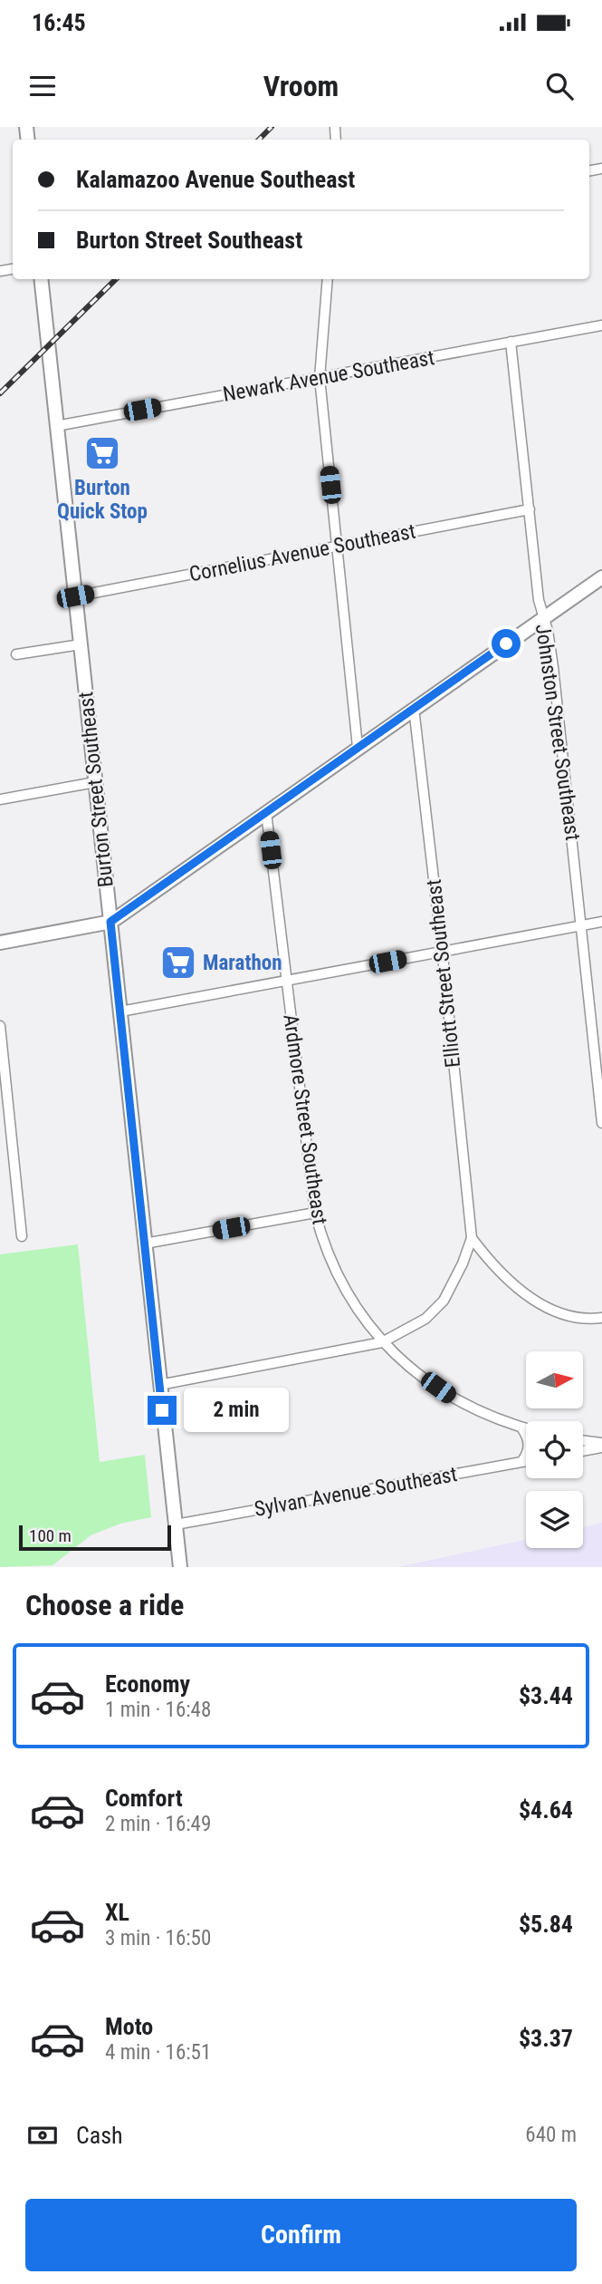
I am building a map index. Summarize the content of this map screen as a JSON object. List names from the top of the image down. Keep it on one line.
{"streets":{"main road":["Burton Street Southeast"],"street":["Newark Avenue Southeast","Cornelius Avenue Southeast","Johnston Street Southeast","Elliott Street Southeast","Ardmore Street Southeast","Sylvan Avenue Southeast"]},"crossings":[["Newark Avenue Southeast","Johnston Street Southeast"],["Newark Avenue Southeast","Burton Street Southeast"],["Cornelius Avenue Southeast","Johnston Street Southeast"],["Cornelius Avenue Southeast","Burton Street Southeast"],["Burton Street Southeast","Sylvan Avenue Southeast"]],"places":{"supermarket":["Burton Quick Stop","Marathon"]},"scale_bar":"100 m","north":"right","page":{"status":"16:45","header":"Vroom","banner":["Kalamazoo Avenue Southeast","Burton Street Southeast"],"bubble":"2 min","scale":"100 m","heading":"Choose a ride","list":[{"name":"Economy","note":"1 min · 16:48","value":"$3.44"},{"name":"Comfort","note":"2 min · 16:49","value":"$4.64"},{"name":"XL","note":"3 min · 16:50","value":"$5.84"},{"name":"Moto","note":"4 min · 16:51","value":"$3.37"}],"pay":["Cash","640 m"],"buttons":"Confirm"}}
